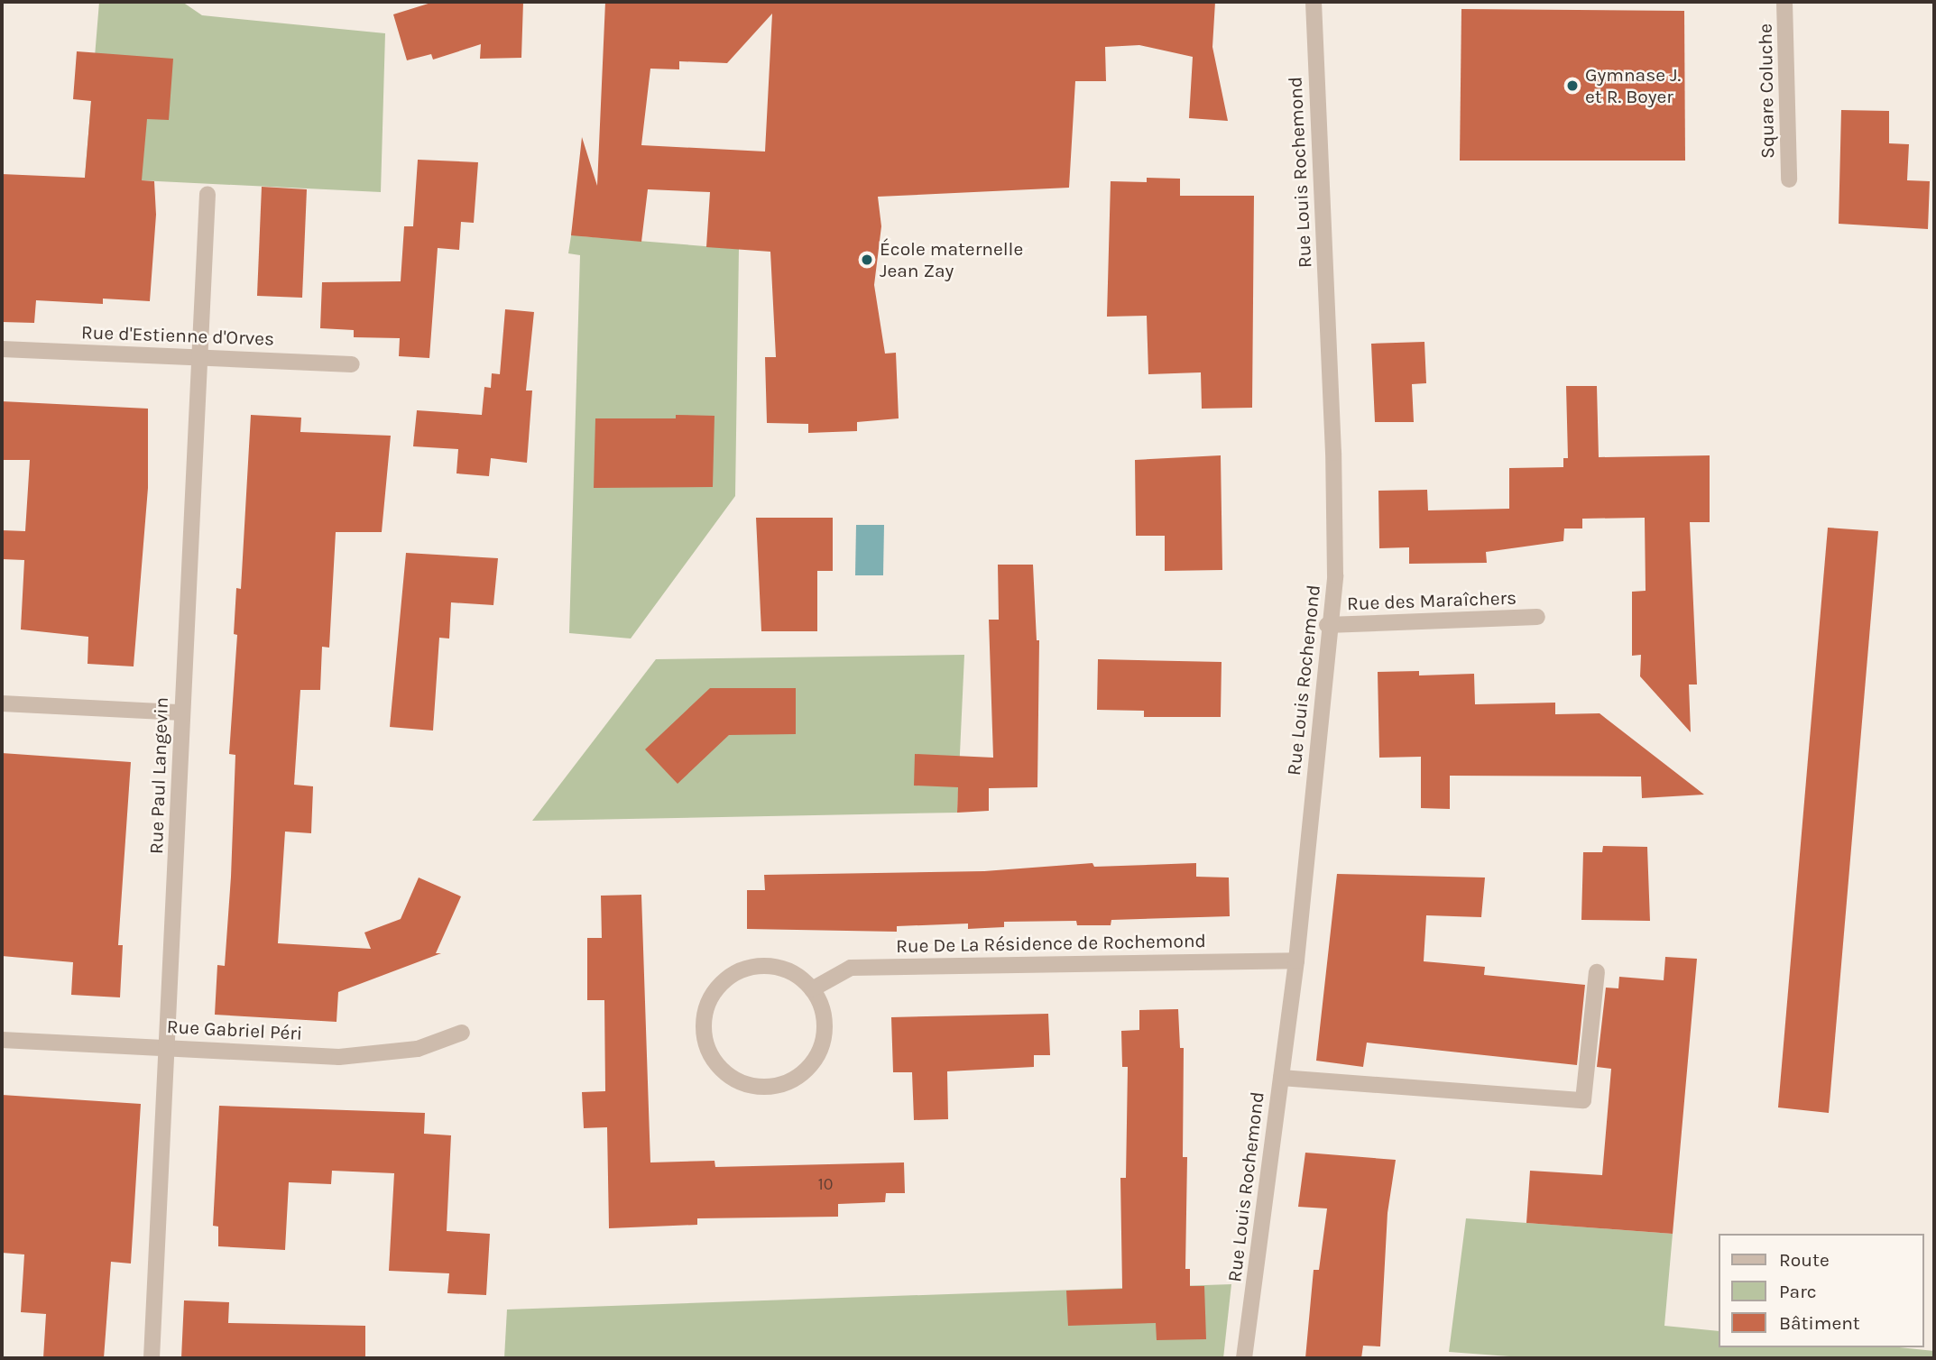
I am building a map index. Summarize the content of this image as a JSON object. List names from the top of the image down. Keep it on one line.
{"streets":{"street":["Square Coluche","Rue Louis Rochemond","Rue d'Estienne d'Orves","Rue des Maraîchers","Rue Paul Langevin","Rue De La Résidence de Rochemond","Rue Gabriel Péri"]},"crossings":[["Rue Louis Rochemond","Rue des Maraîchers"],["Rue Louis Rochemond","Rue De La Résidence de Rochemond"],["Rue d'Estienne d'Orves","Rue Paul Langevin"],["Rue Paul Langevin","Rue Gabriel Péri"]],"places":["Gymnase J. et R. Boyer","École maternelle Jean Zay"],"house_numbers":["10"],"legend":["Route","Parc","Bâtiment"]}
